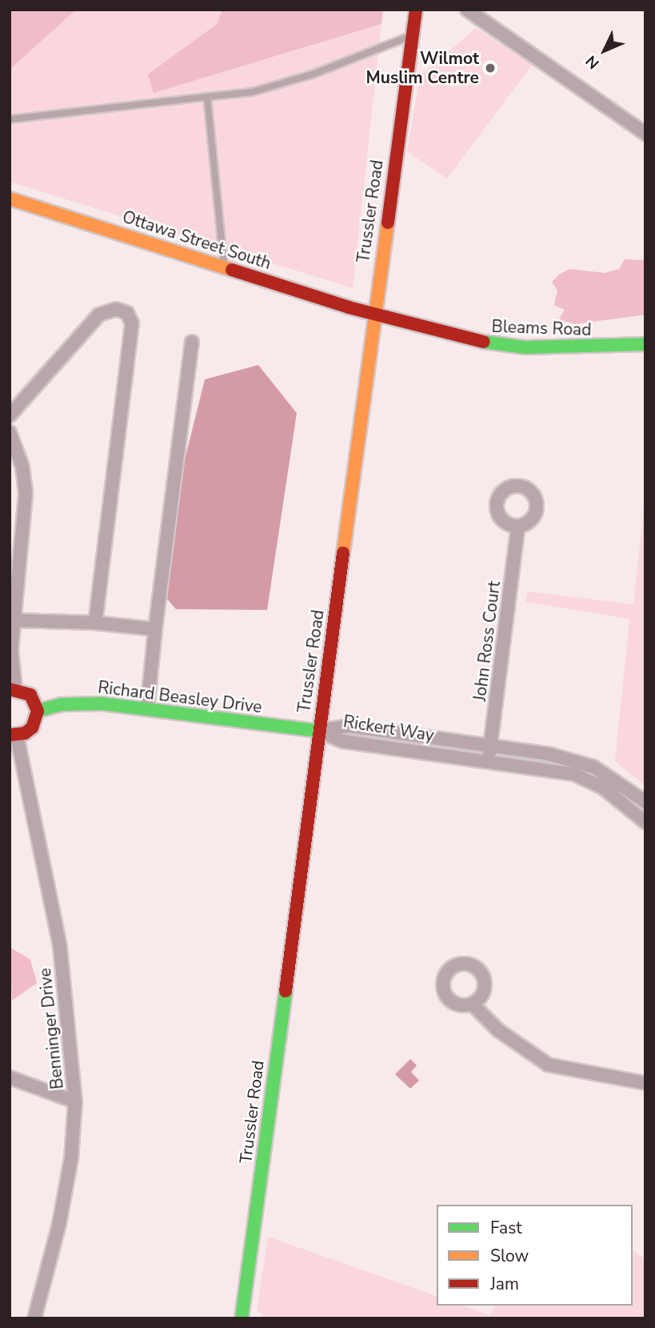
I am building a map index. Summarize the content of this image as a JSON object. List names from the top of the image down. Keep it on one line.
{"streets":{"main road":["Trussler Road","Ottawa Street South","Bleams Road","Richard Beasley Drive"],"street":["John Ross Court","Rickert Way","Benninger Drive"]},"crossings":[["Trussler Road","Ottawa Street South"],["Trussler Road","Bleams Road"],["Trussler Road","Richard Beasley Drive"],["Trussler Road","Rickert Way"],["Ottawa Street South","Bleams Road"],["John Ross Court","Rickert Way"],["Richard Beasley Drive","Rickert Way"]],"places":["Wilmot Muslim Centre"],"legend":["Fast","Slow","Jam"],"north":"bottom left"}
